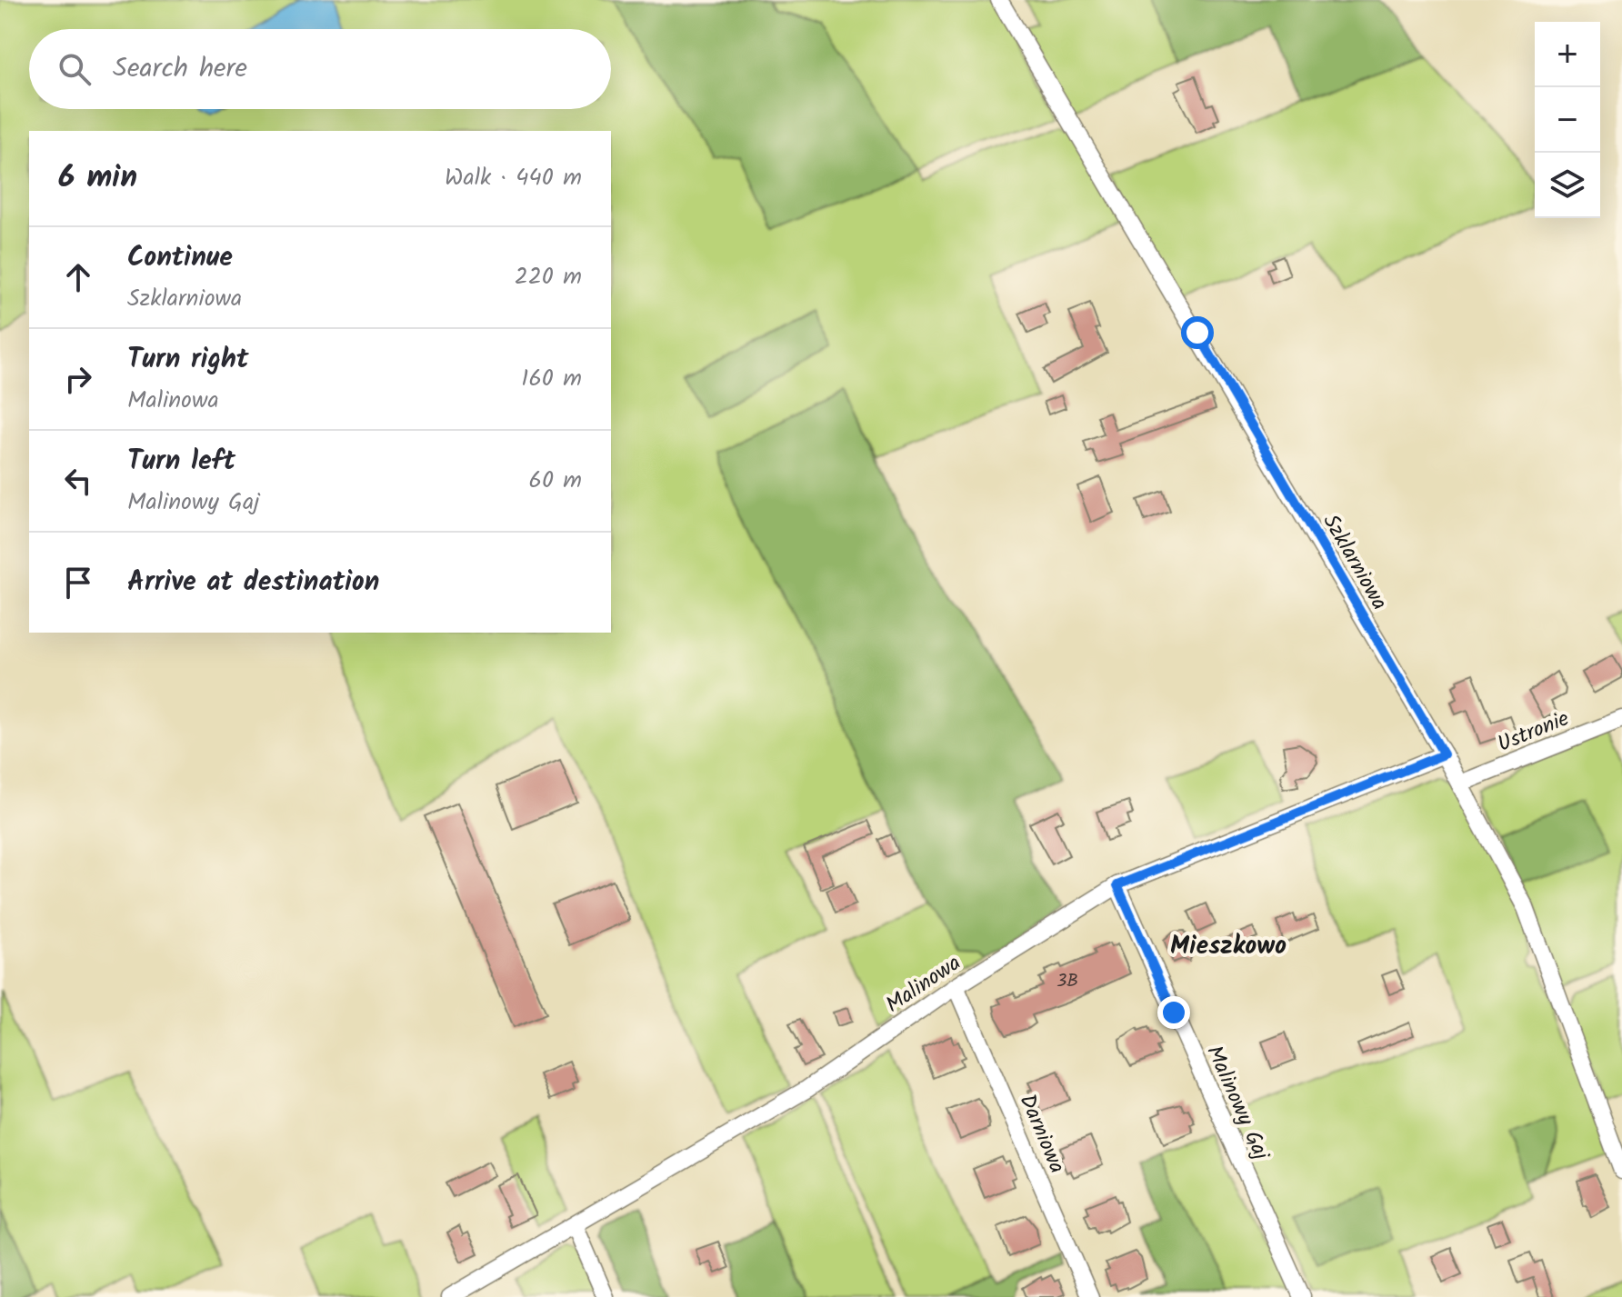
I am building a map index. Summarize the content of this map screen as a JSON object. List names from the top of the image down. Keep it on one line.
{"streets":{"street":["Szklarniowa","Ustronie","Malinowa","Malinowy Gaj","Darniowa"]},"crossings":[["Szklarniowa","Ustronie"],["Szklarniowa","Malinowa"],["Malinowa","Malinowy Gaj"],["Malinowa","Darniowa"]],"districts":["Mieszkowo"],"house_numbers":["3B"],"page":{"map_buttons":["+","−"],"search":"Search here","heading":["6 min","Walk · 440 m"],"list":[["Continue","Szklarniowa","220 m"],["Turn right","Malinowa","160 m"],["Turn left","Malinowy Gaj","60 m"],"Arrive at destination"]}}
